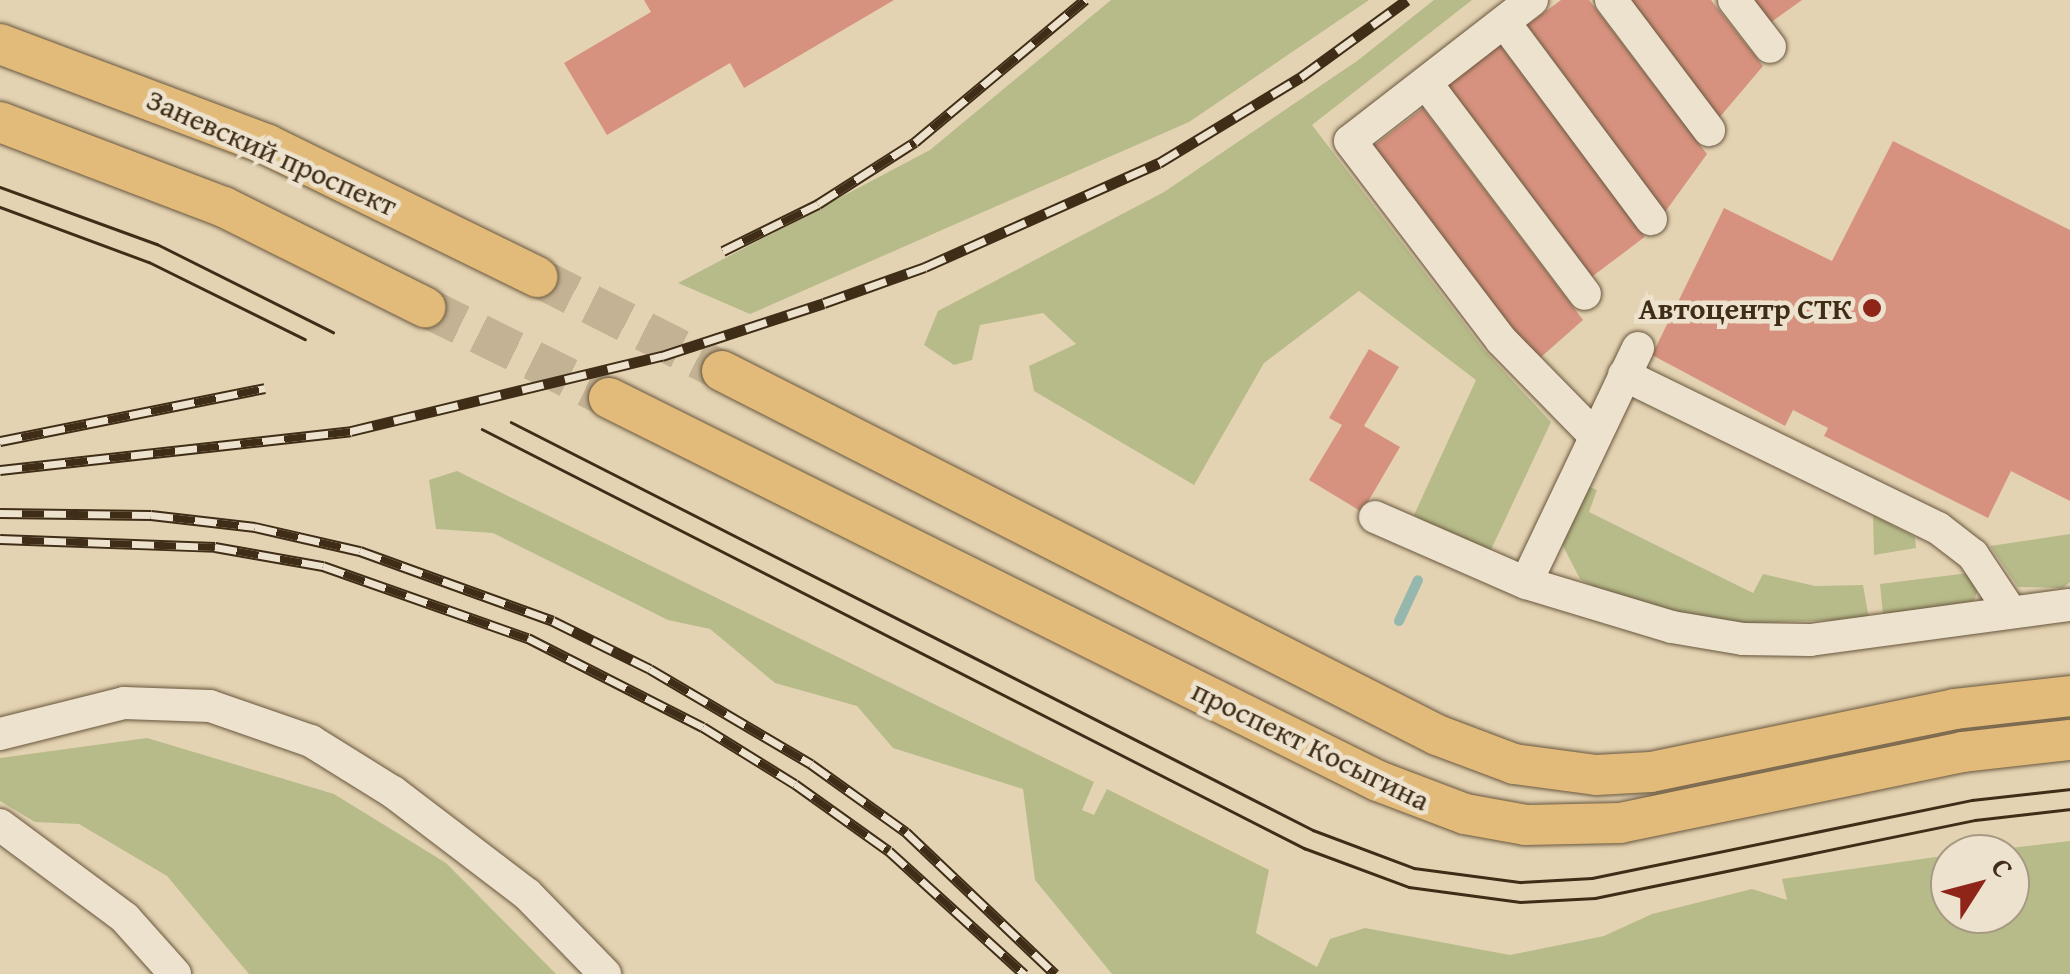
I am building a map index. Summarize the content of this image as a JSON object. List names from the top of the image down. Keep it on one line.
{"streets":{"main road":["Заневский проспект","проспект Косыгина"]},"places":["Автоцентр СТК"],"north":"top right"}
